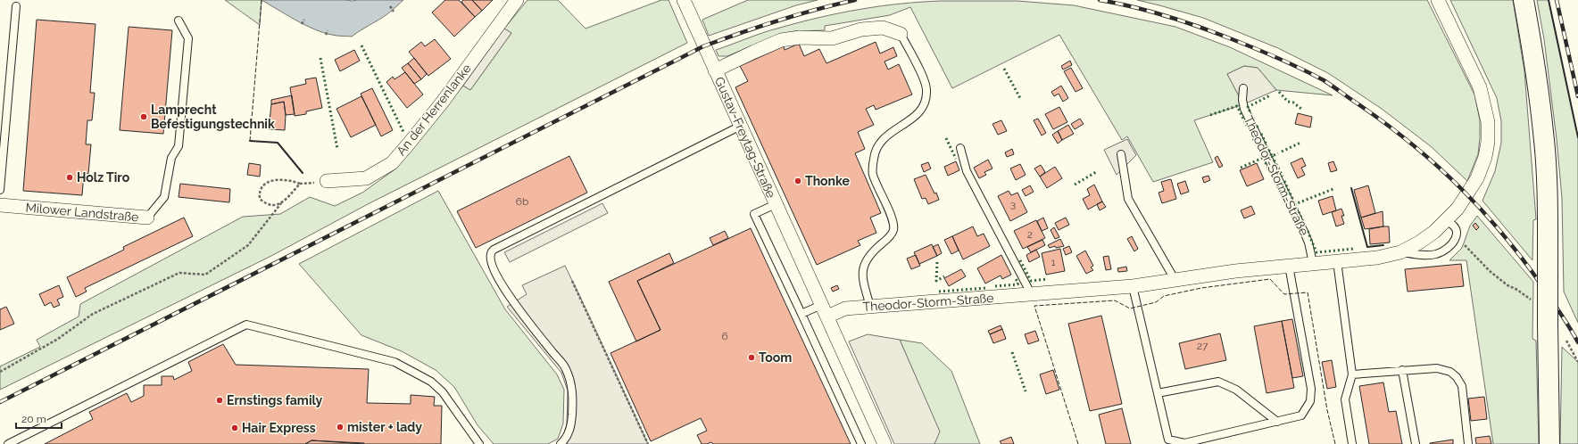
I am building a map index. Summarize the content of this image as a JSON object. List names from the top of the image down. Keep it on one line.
{"streets":{"street":["An der Herrenlanke","Gustav-Freytag-Straße","Theodor-Storm-Straße","Milower Landstraße"]},"crossings":[["Gustav-Freytag-Straße","Theodor-Storm-Straße"]],"places":["Lamprecht Befestigungstechnik","Holz Tiro","Thonke","Toom","Ernstings family","mister + lady","Hair Express"],"house_numbers":["6b","3","2","1","6","27"],"scale_bar":"20 m"}
